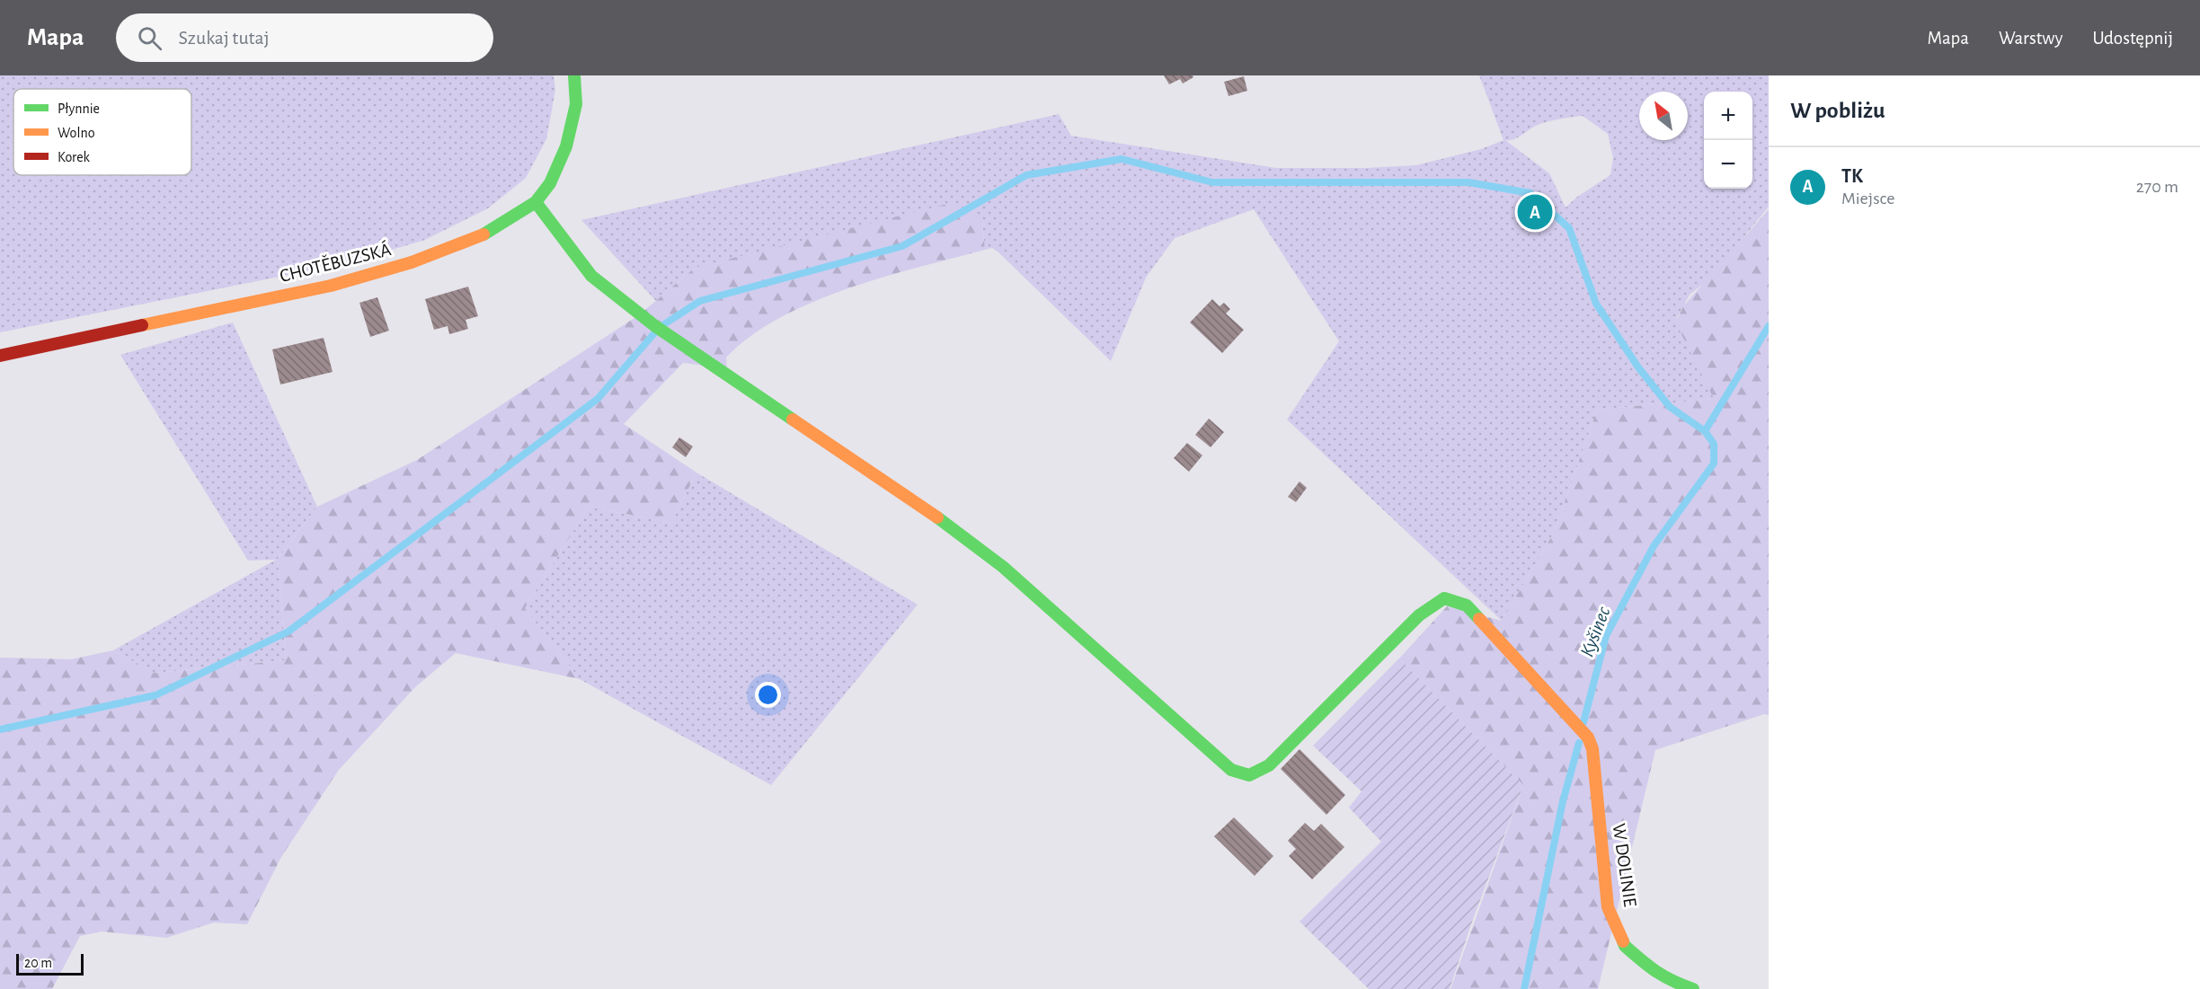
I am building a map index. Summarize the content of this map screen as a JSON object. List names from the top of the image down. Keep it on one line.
{"streets":{"street":["CHOTĚBUZSKÁ","W DOLINIE"]},"crossings":[["CHOTĚBUZSKÁ","W DOLINIE"]],"water":["Kyšinec"],"legend":["Płynnie","Wolno","Korek"],"scale_bar":"20 m","north":"top left","page":{"header":"Mapa","search":"Szukaj tutaj","nav":["Mapa","Warstwy","Udostępnij"],"heading":"W pobliżu","map_buttons":["+","−"],"list":[{"mark":"A","name":"TK","note":"Miejsce","value":"270 m"}],"pins":"A","scale":"20 m"}}
